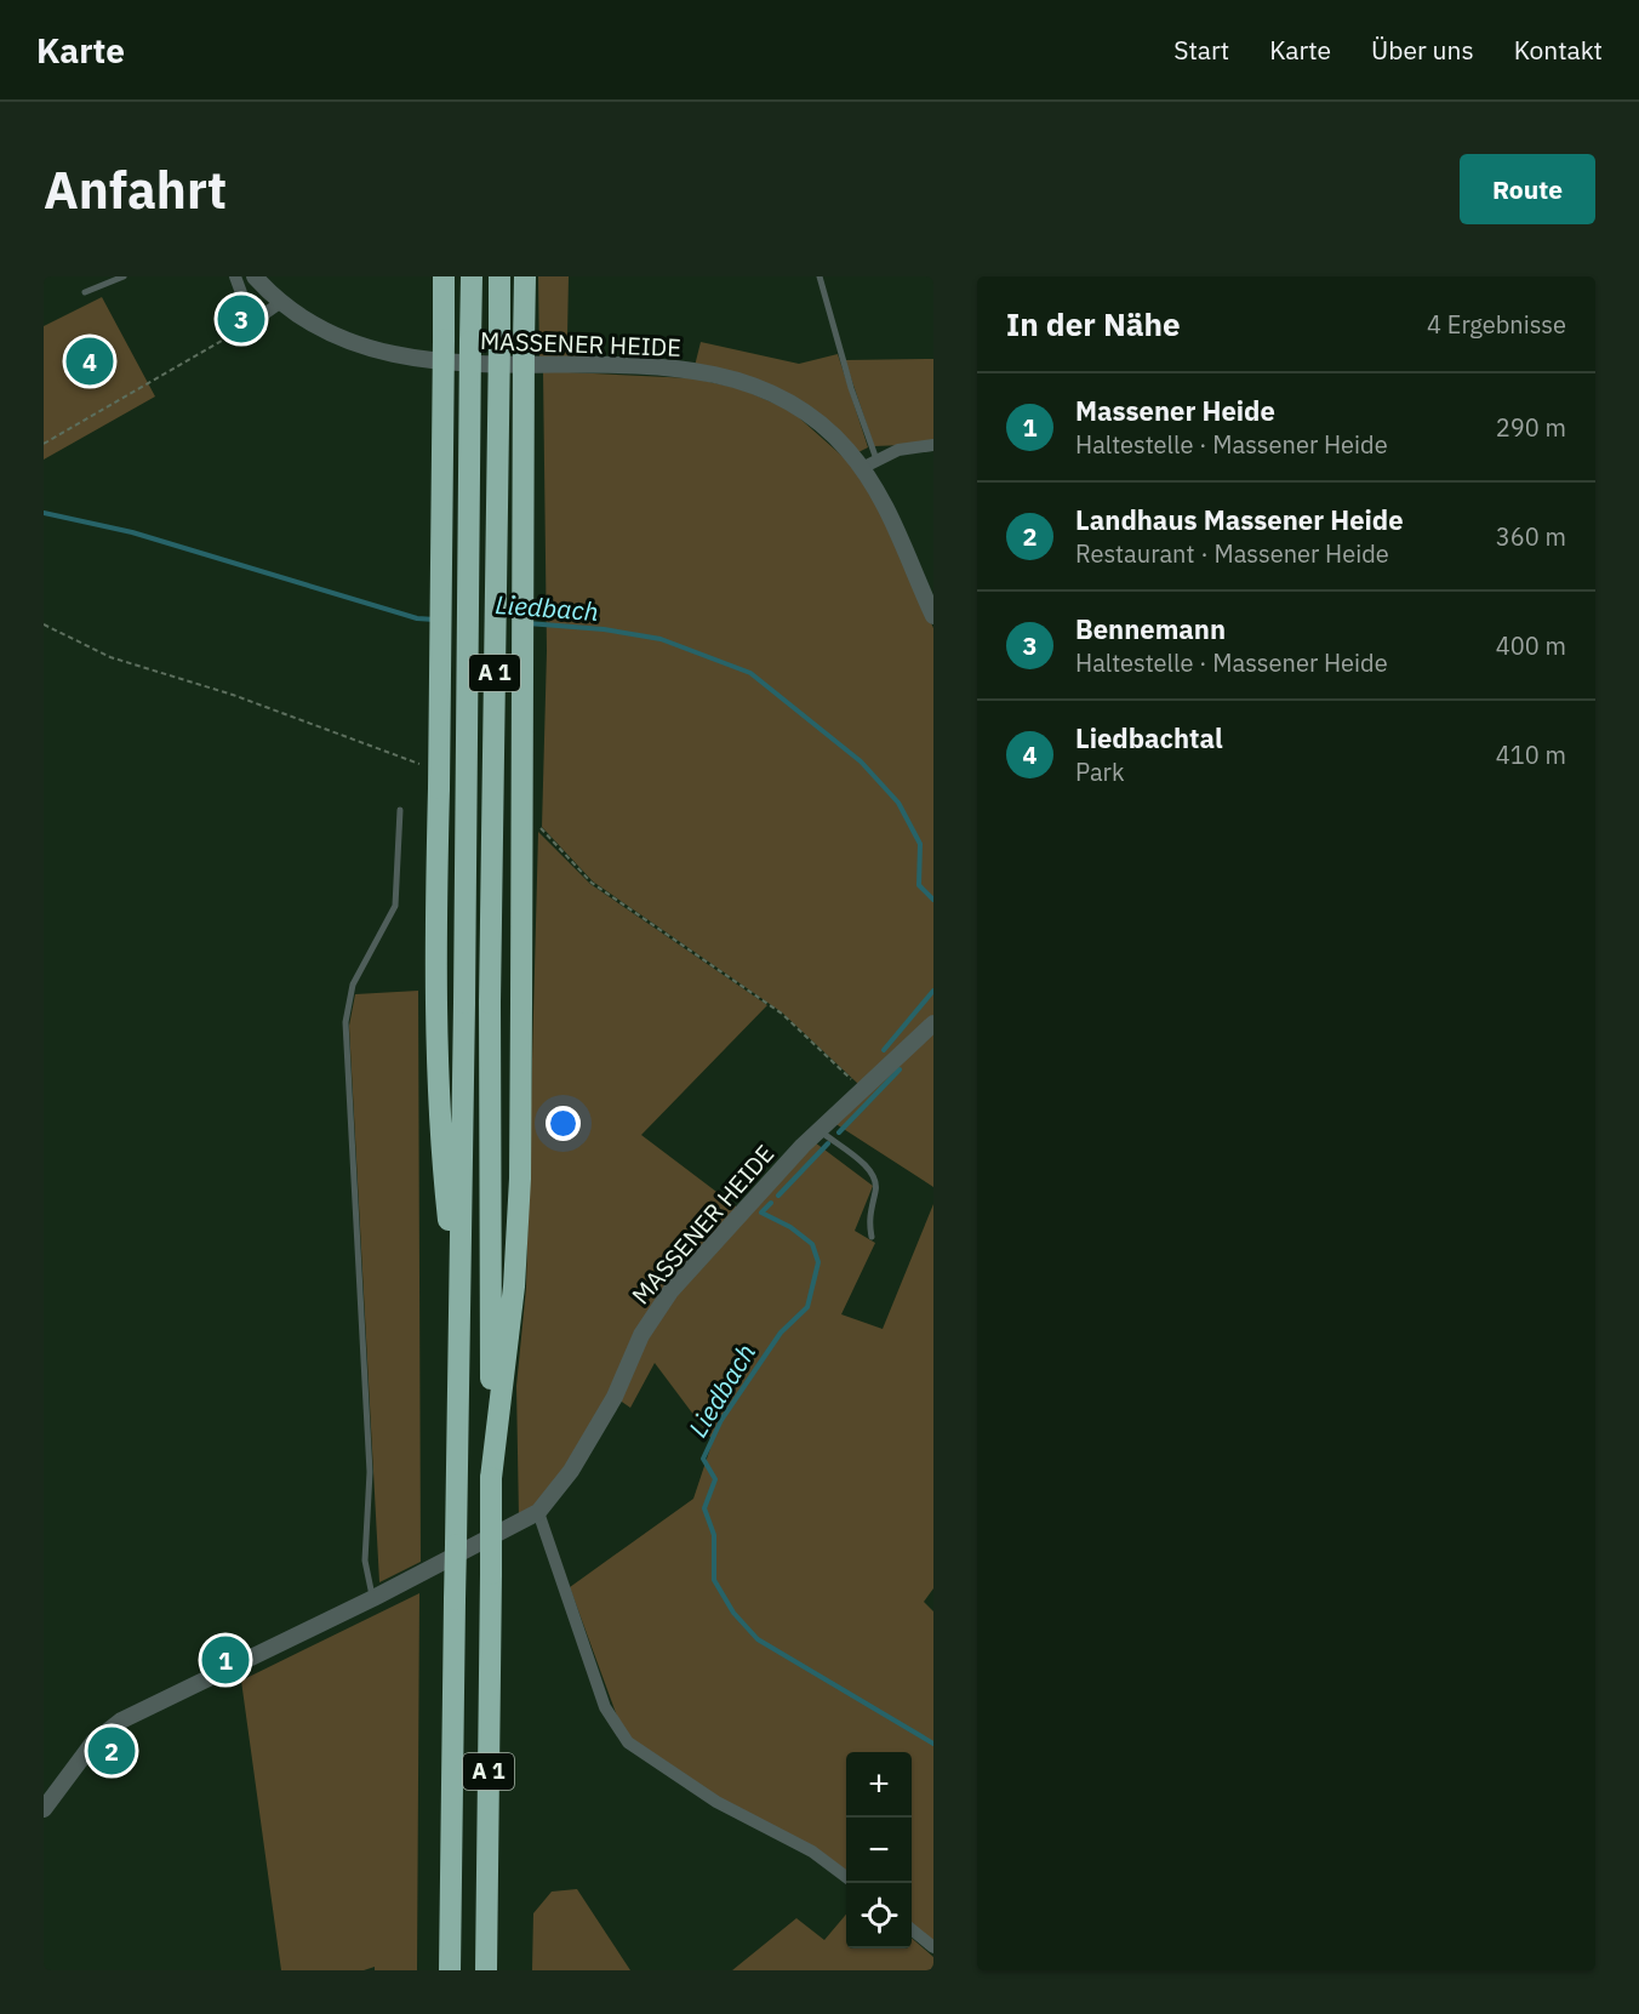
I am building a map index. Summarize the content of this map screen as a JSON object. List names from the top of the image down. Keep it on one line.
{"streets":{"highway":["A 1"],"street":["MASSENER HEIDE"]},"water":["Liedbach"],"page":{"header":"Karte","nav":["Start","Karte","Über uns","Kontakt"],"buttons":"Route","title":"Anfahrt","heading":["In der Nähe","4 Ergebnisse"],"pins":["3","4","1","2"],"list":[{"mark":"1","name":"Massener Heide","note":"Haltestelle · Massener Heide","value":"290 m"},{"mark":"2","name":"Landhaus Massener Heide","note":"Restaurant · Massener Heide","value":"360 m"},{"mark":"3","name":"Bennemann","note":"Haltestelle · Massener Heide","value":"400 m"},{"mark":"4","name":"Liedbachtal","note":"Park","value":"410 m"}],"map_buttons":["+","−"]}}
